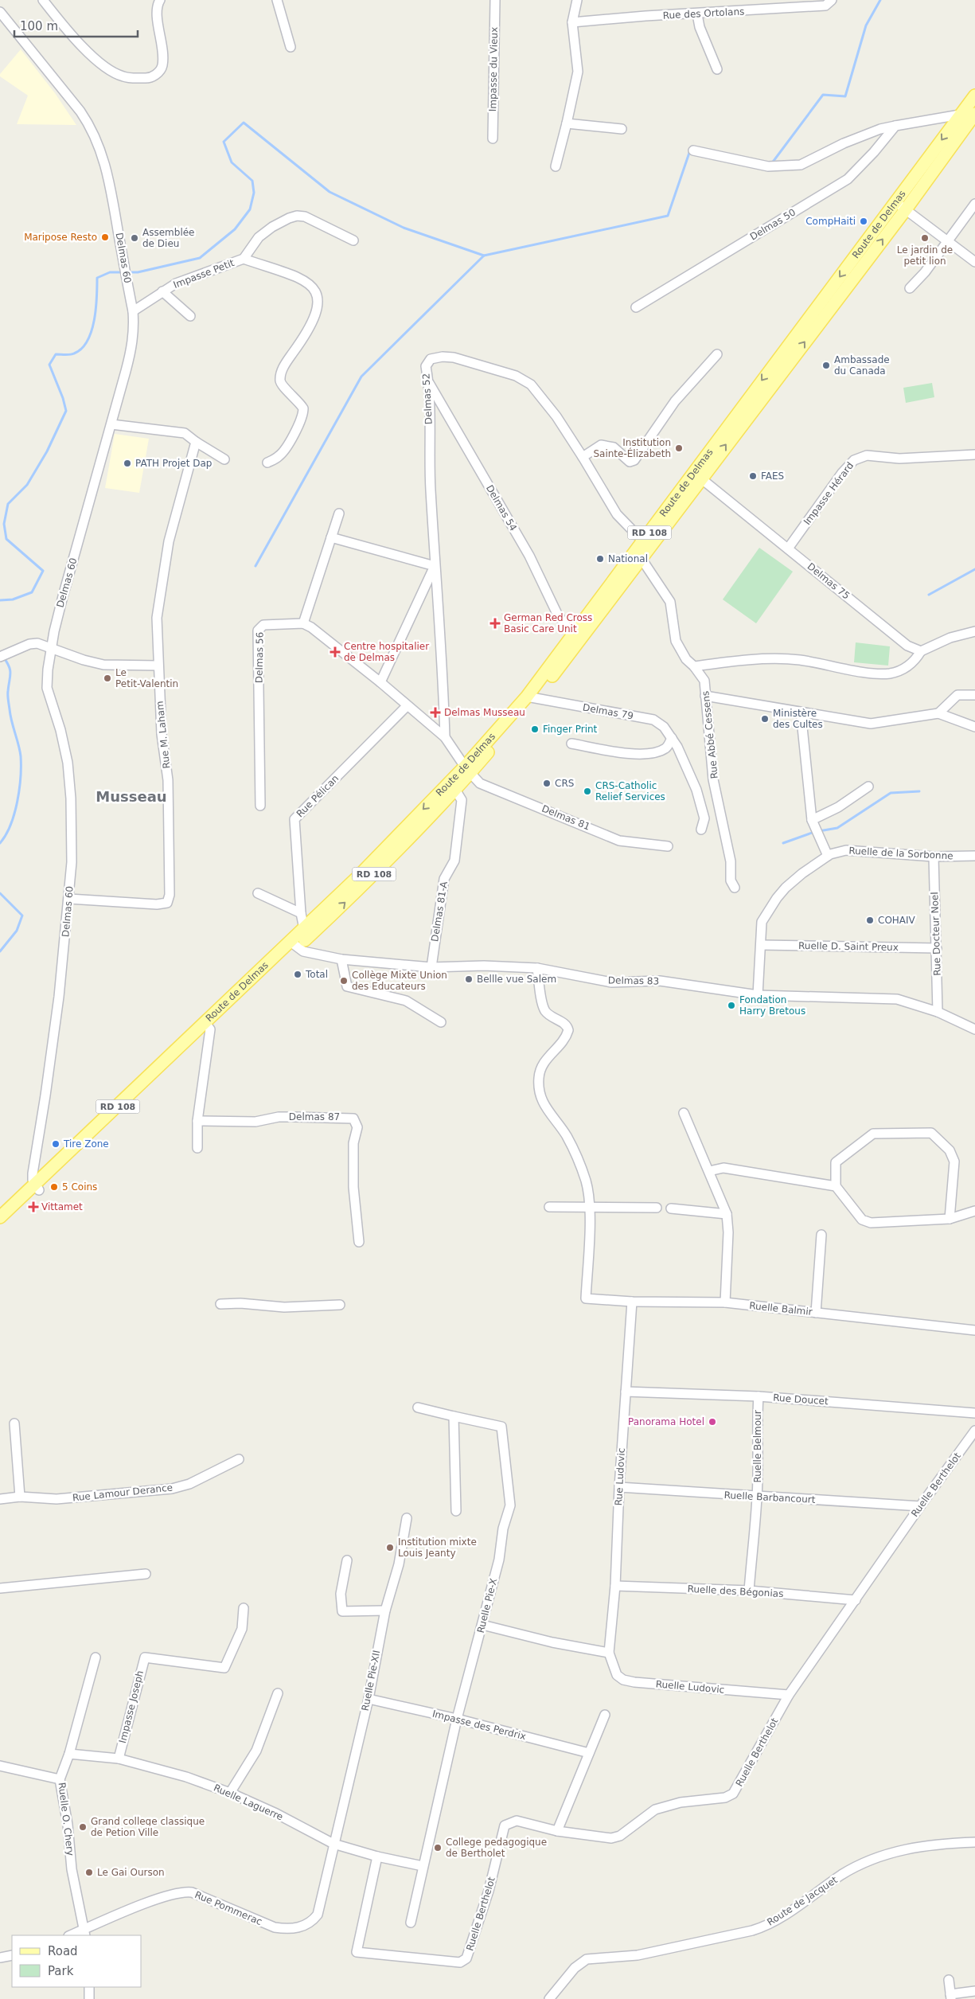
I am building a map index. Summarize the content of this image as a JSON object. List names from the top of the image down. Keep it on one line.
{"streets":{"main road":["Route de Delmas","RD 108"],"street":["Rue des Ortolans","Impasse du Vieux","Delmas 50","Delmas 60","Impasse Petit","Delmas 52","Impasse Hérard","Delmas 54","Delmas 75","Delmas 56","Delmas 79","Rue M. Laham","Rue Abbé Cessens","Rue Pélican","Delmas 81","Ruelle de la Sorbonne","Delmas 81-A","Rue Docteur Noel","Ruelle D. Saint Preux","Delmas 83","Delmas 87","Ruelle Balmir","Rue Doucet","Ruelle Belmour","Rue Ludovic","Ruelle Berthelot","Rue Lamour Derance","Ruelle Barbancourt","Ruelle des Bégonias","Ruelle Pie-X","Ruelle Pie-XII","Ruelle Ludovic","Impasse Joseph","Impasse des Perdrix","Ruelle Laguerre","Ruelle O. Chery","Route de Jacquet","Rue Pommerac"]},"crossings":[["Route de Delmas","Delmas 60"],["Route de Delmas","Delmas 52"],["Route de Delmas","Delmas 54"],["Route de Delmas","Delmas 75"],["Route de Delmas","Delmas 79"],["Route de Delmas","Rue Abbé Cessens"],["Route de Delmas","Rue Pélican"],["Route de Delmas","Delmas 81"],["Route de Delmas","Delmas 81-A"],["Route de Delmas","Delmas 83"],["Delmas 60","Impasse Petit"],["Delmas 60","Rue M. Laham"],["Delmas 52","Delmas 54"],["Impasse Hérard","Delmas 75"],["Ruelle de la Sorbonne","Rue Docteur Noel"],["Ruelle de la Sorbonne","Ruelle D. Saint Preux"],["Delmas 81-A","Delmas 83"],["Rue Docteur Noel","Ruelle D. Saint Preux"],["Rue Docteur Noel","Delmas 83"],["Ruelle Balmir","Rue Ludovic"],["Rue Doucet","Ruelle Belmour"],["Rue Doucet","Rue Ludovic"],["Ruelle Belmour","Ruelle Barbancourt"],["Ruelle Belmour","Ruelle des Bégonias"],["Rue Ludovic","Ruelle Barbancourt"],["Rue Ludovic","Ruelle des Bégonias"],["Rue Ludovic","Ruelle Ludovic"],["Ruelle Berthelot","Ruelle Barbancourt"],["Ruelle Berthelot","Ruelle des Bégonias"],["Ruelle Berthelot","Ruelle Ludovic"],["Ruelle Berthelot","Ruelle Laguerre"],["Ruelle Pie-X","Impasse des Perdrix"],["Ruelle Pie-X","Ruelle Laguerre"],["Ruelle Pie-XII","Impasse des Perdrix"],["Ruelle Pie-XII","Ruelle Laguerre"],["Ruelle Pie-XII","Rue Pommerac"],["Impasse Joseph","Ruelle Laguerre"],["Ruelle Laguerre","Ruelle O. Chery"],["Ruelle Laguerre","Rue Pommerac"],["Ruelle O. Chery","Rue Pommerac"]],"districts":["Musseau"],"places":{"other":["CompHaiti","Maripose Resto","Assemblée de Dieu","Le jardin de petit lion","Ambassade du Canada","Institution Sainte-Élizabeth","PATH Projet Dap","FAES","National","Le Petit-Valentin","Ministère des Cultes","Finger Print","CRS","CRS-Catholic Relief Services","COHAIV","Total","Bellle vue Salem","Collège Mixte Union des Educateurs","Fondation Harry Bretous","Tire Zone","5 Coins","Panorama Hotel","Institution mixte Louis Jeanty","Grand college classique de Petion Ville","College pedagogique de Bertholet","Le Gai Ourson"],"health":["German Red Cross Basic Care Unit","Centre hospitalier de Delmas","Delmas Musseau","Vittamet"]},"legend":["Road","Park"],"scale_bar":"100 m"}
